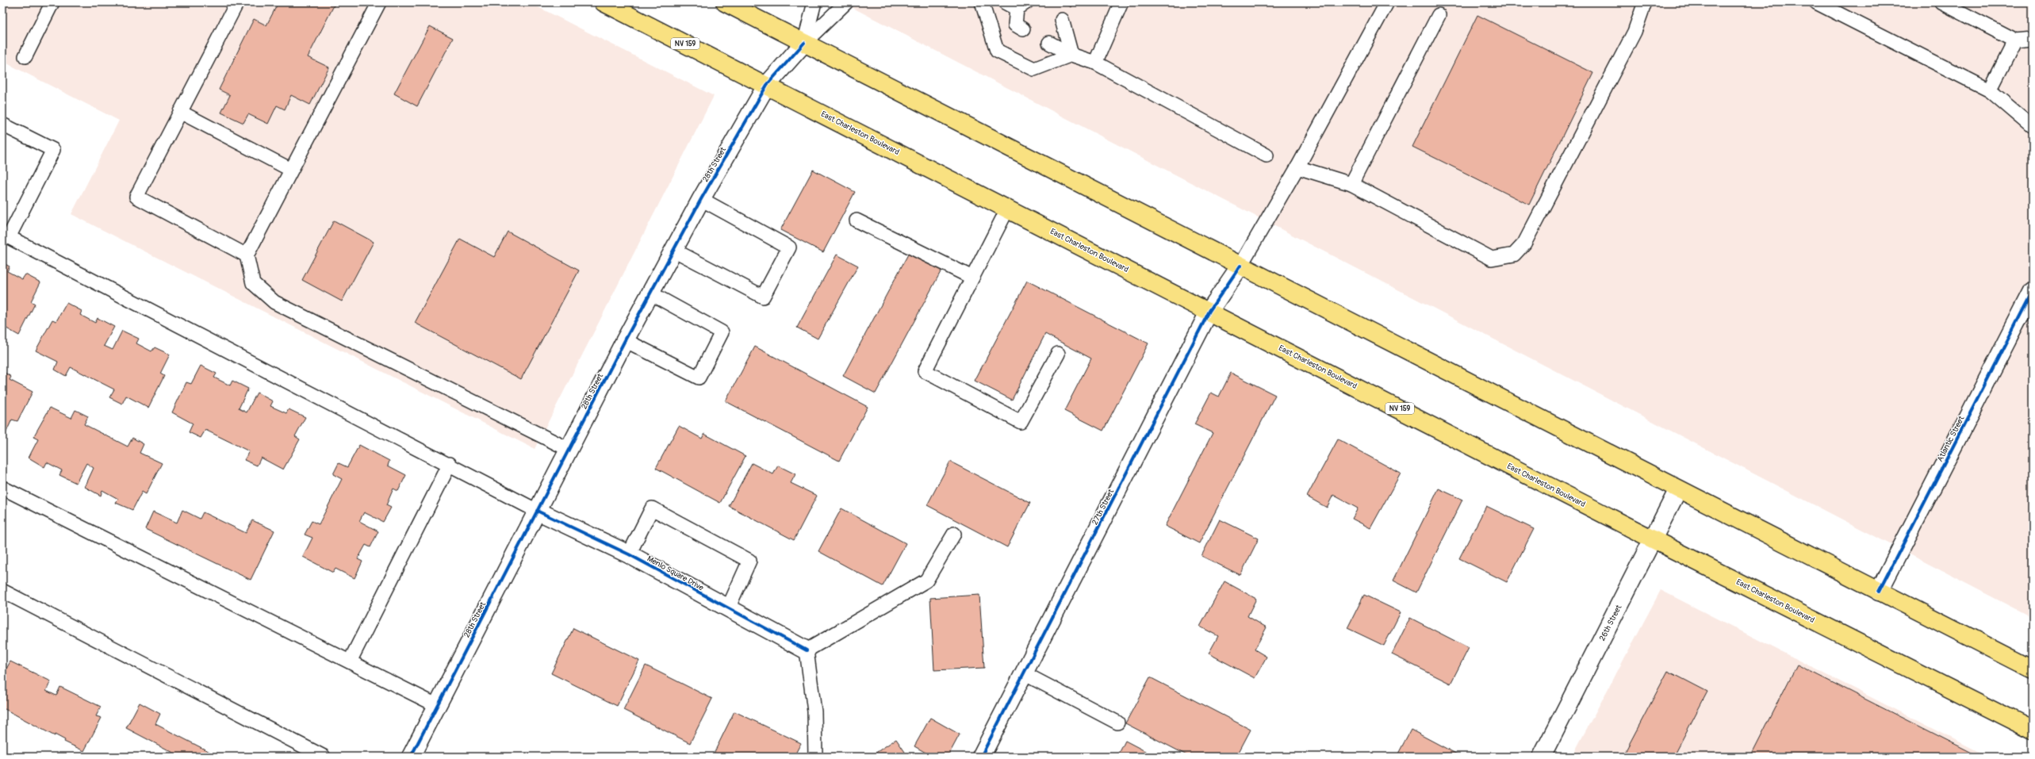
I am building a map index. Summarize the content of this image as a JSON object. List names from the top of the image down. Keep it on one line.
{"streets":{"main road":["NV 159","East Charleston Boulevard"],"street":["28th Street","Atlantic Street","27th Street","Menlo Square Drive","26th Street"]},"crossings":[["East Charleston Boulevard","28th Street"],["East Charleston Boulevard","27th Street"],["East Charleston Boulevard","26th Street"],["28th Street","Menlo Square Drive"]]}
